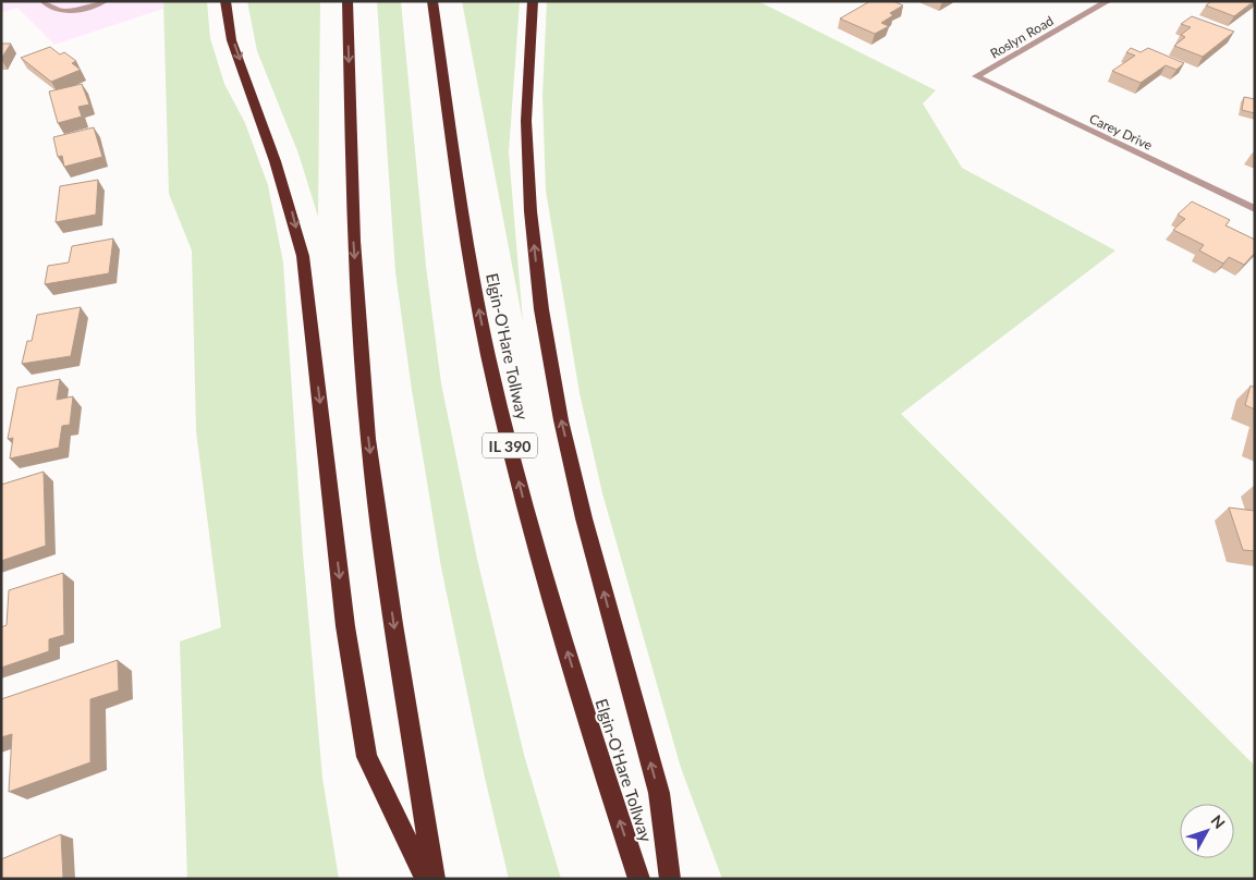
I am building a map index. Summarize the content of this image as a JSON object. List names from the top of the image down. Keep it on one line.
{"streets":{"highway":["Elgin-O'Hare Tollway","IL 390"],"street":["Roslyn Road","Carey Drive"]},"crossings":[["Roslyn Road","Carey Drive"]],"north":"top right"}
